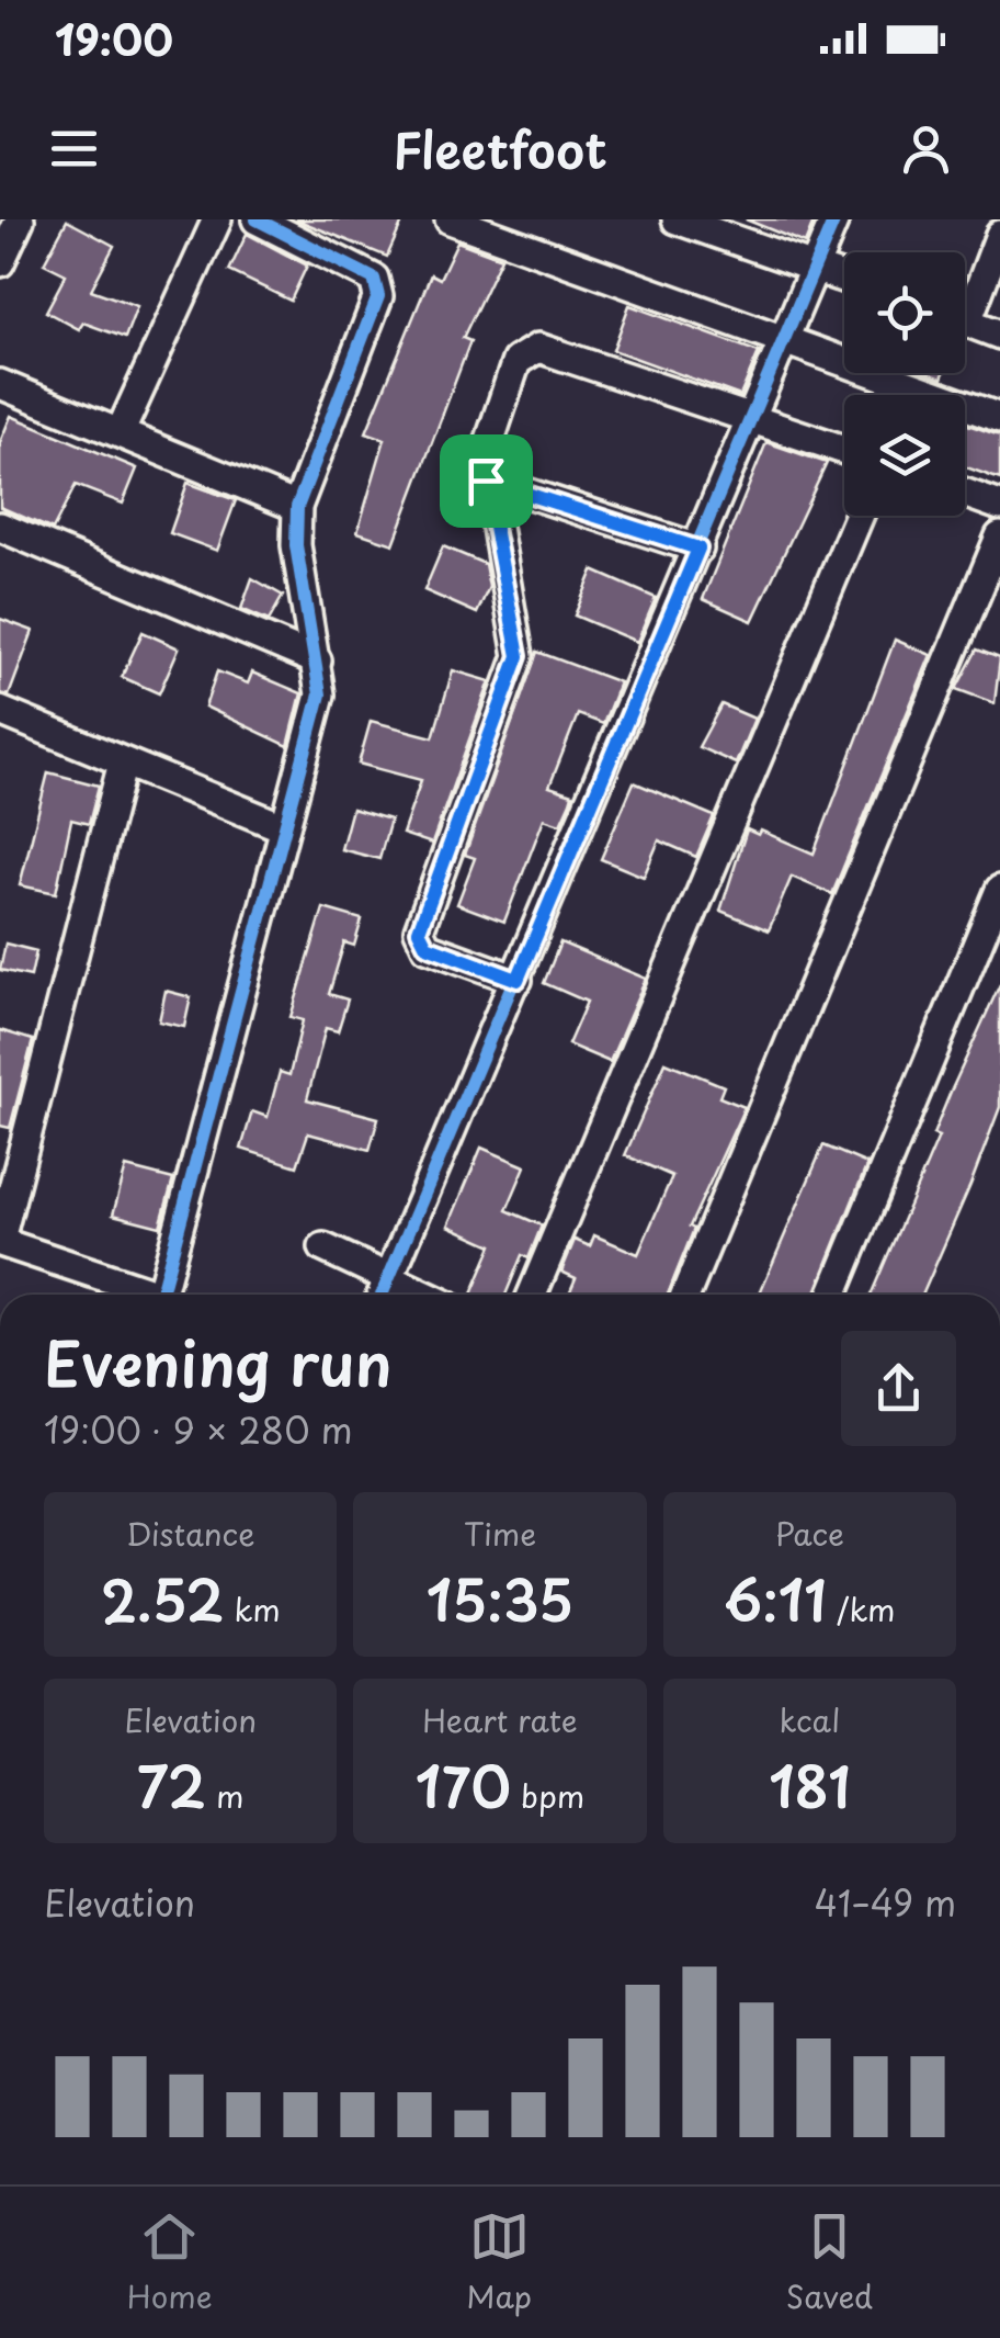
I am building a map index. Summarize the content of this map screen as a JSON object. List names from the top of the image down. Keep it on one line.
{"page":{"status":"19:00","header":"Fleetfoot","heading":["Evening run","19:00 · 9 × 280 m"],"stats":[["Distance","2.52 km"],["Time","15:35"],["Pace","6:11 /km"],["Elevation","72 m"],["Heart rate","170 bpm"],["kcal","181"]],"chart":["Elevation","41–49 m"],"tabs":["Home","Map","Saved"]}}
